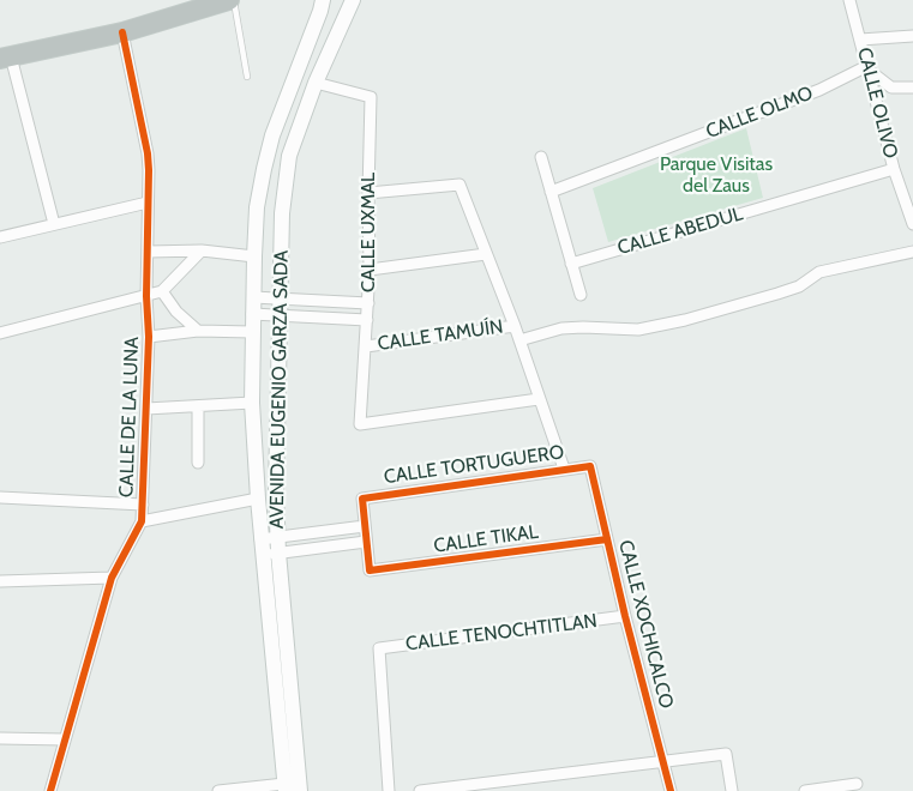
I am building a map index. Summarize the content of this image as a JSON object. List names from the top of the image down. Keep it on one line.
{"streets":{"main road":["AVENIDA EUGENIO GARZA SADA"],"street":["CALLE OLIVO","CALLE OLMO","CALLE ABEDUL","CALLE UXMAL","CALLE TAMUÍN","CALLE DE LA LUNA","CALLE TORTUGUERO","CALLE TIKAL","CALLE XOCHICALCO","CALLE TENOCHTITLAN"]},"crossings":[["CALLE OLIVO","CALLE OLMO"],["CALLE OLIVO","CALLE ABEDUL"],["CALLE UXMAL","CALLE TAMUÍN"],["CALLE UXMAL","AVENIDA EUGENIO GARZA SADA"],["CALLE TORTUGUERO","CALLE XOCHICALCO"],["CALLE TIKAL","CALLE XOCHICALCO"],["CALLE XOCHICALCO","CALLE TENOCHTITLAN"]],"parks":["Parque Visitas del Zaus"]}
